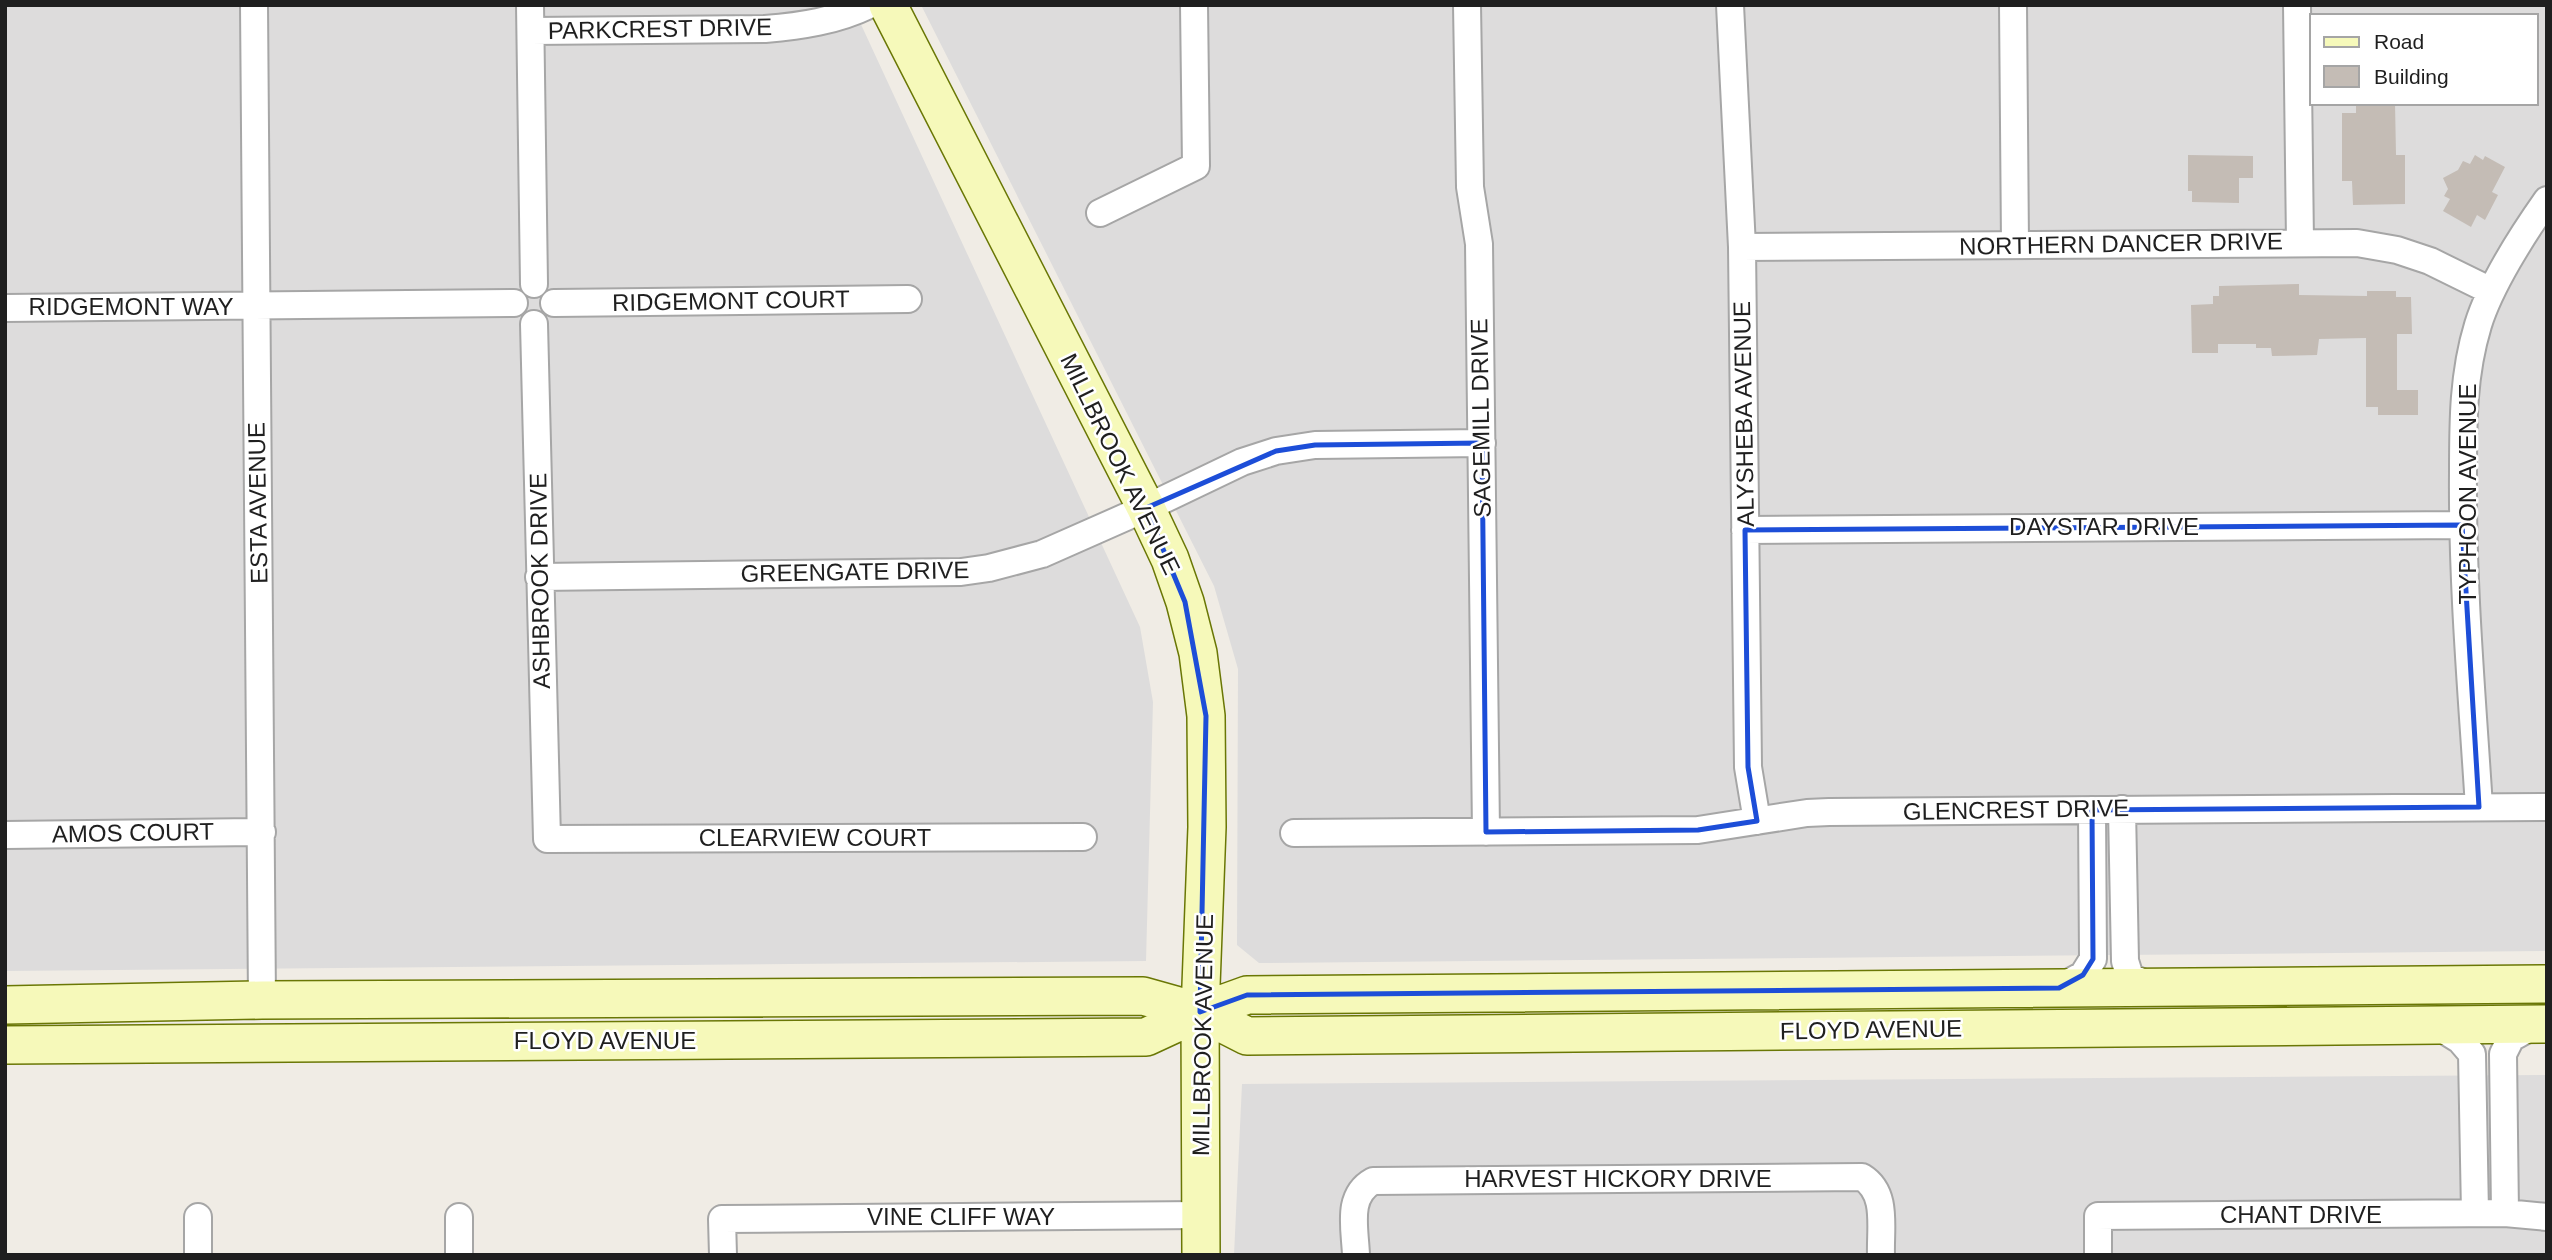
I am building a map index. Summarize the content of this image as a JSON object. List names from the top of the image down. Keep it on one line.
{"streets":{"street":["PARKCREST DRIVE","NORTHERN DANCER DRIVE","RIDGEMONT COURT","RIDGEMONT WAY","ALYSHEBA AVENUE","SAGEMILL DRIVE","MILLBROOK AVENUE","TYPHOON AVENUE","ESTA AVENUE","DAYSTAR DRIVE","GREENGATE DRIVE","ASHBROOK DRIVE","GLENCREST DRIVE","AMOS COURT","CLEARVIEW COURT","FLOYD AVENUE","HARVEST HICKORY DRIVE","CHANT DRIVE","VINE CLIFF WAY"]},"crossings":[["NORTHERN DANCER DRIVE","ALYSHEBA AVENUE"],["NORTHERN DANCER DRIVE","TYPHOON AVENUE"],["RIDGEMONT COURT","ASHBROOK DRIVE"],["RIDGEMONT WAY","ESTA AVENUE"],["ALYSHEBA AVENUE","DAYSTAR DRIVE"],["ALYSHEBA AVENUE","GLENCREST DRIVE"],["SAGEMILL DRIVE","GREENGATE DRIVE"],["SAGEMILL DRIVE","GLENCREST DRIVE"],["MILLBROOK AVENUE","GREENGATE DRIVE"],["MILLBROOK AVENUE","FLOYD AVENUE"],["MILLBROOK AVENUE","VINE CLIFF WAY"],["TYPHOON AVENUE","DAYSTAR DRIVE"],["TYPHOON AVENUE","GLENCREST DRIVE"],["ESTA AVENUE","AMOS COURT"],["ESTA AVENUE","FLOYD AVENUE"],["GREENGATE DRIVE","ASHBROOK DRIVE"],["ASHBROOK DRIVE","CLEARVIEW COURT"]],"legend":["Road","Building"]}
